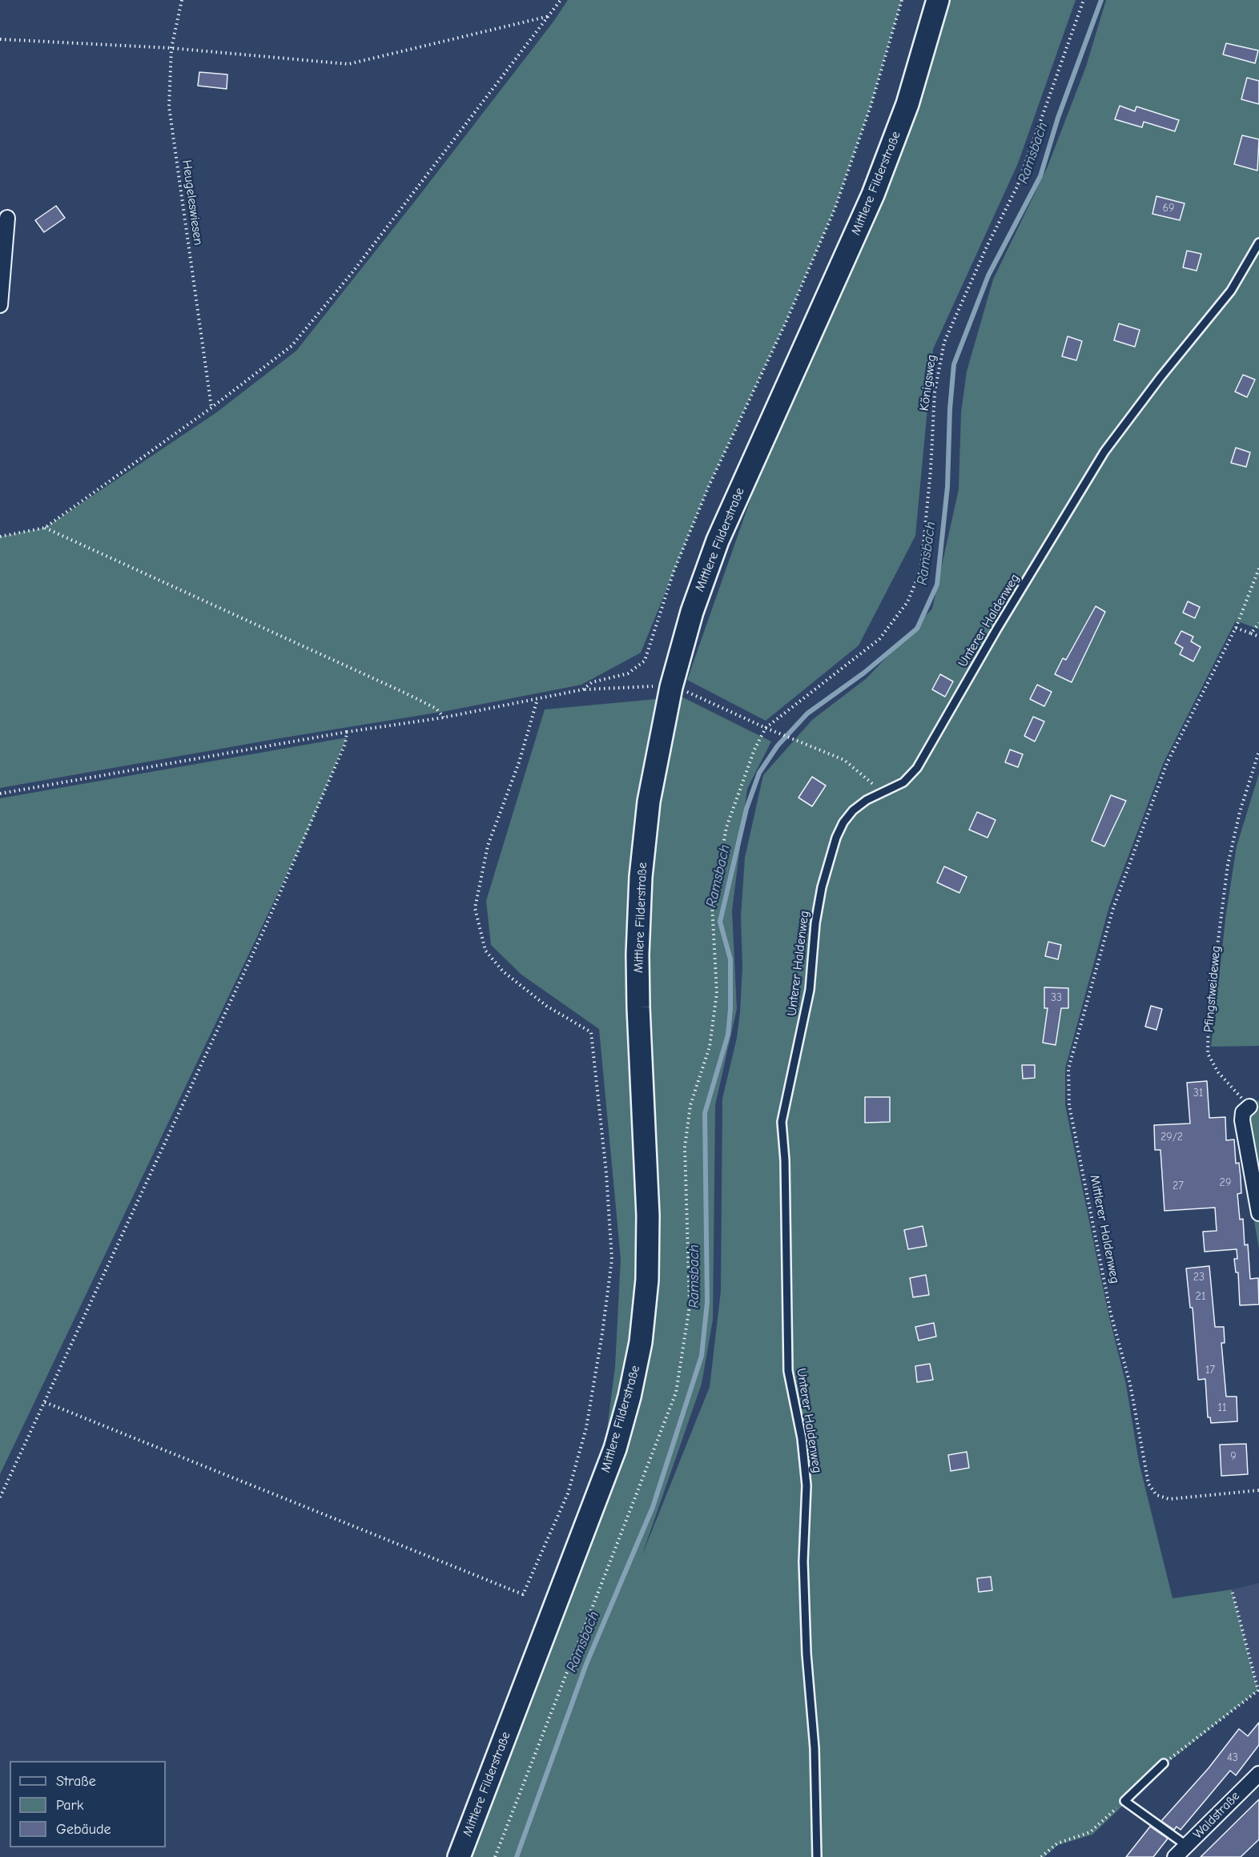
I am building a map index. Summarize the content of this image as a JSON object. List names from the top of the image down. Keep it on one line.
{"streets":{"main road":["Mittlere Filderstraße"],"street":["Waldstraße"],"lane":["Unterer Haldenweg"],"path":["Heugeleswiesen","Königsweg","Pfingstweideweg","Mittlerer Haldenweg"]},"crossings":[["Königsweg","Unterer Haldenweg"]],"water":["Ramsbach"],"house_numbers":["69","33","31","29/2","29","27","23","21","17","11","9","43"],"legend":["Straße","Park","Gebäude"]}
